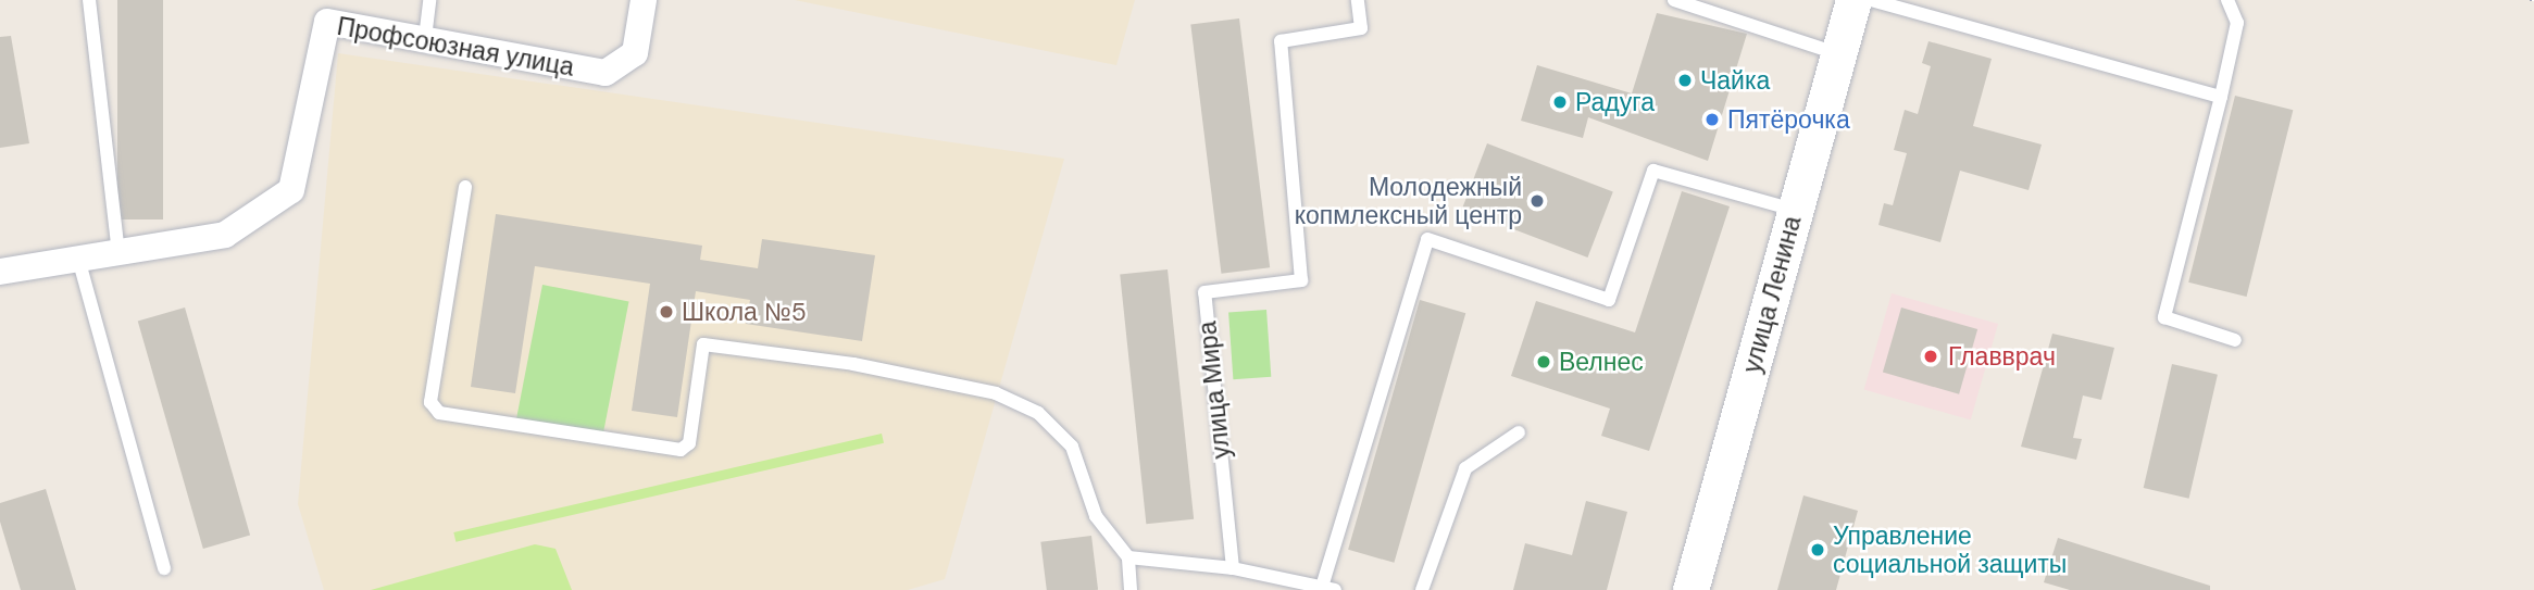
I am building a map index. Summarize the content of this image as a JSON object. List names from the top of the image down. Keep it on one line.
{"streets":{"street":["Профсоюзная улица","улица Ленина"],"lane":["улица Мира"]},"places":["Чайка","Радуга","Пятёрочка","Молодежный копмлексный центр","Школа №5","Главврач","Велнес","Управление социальной защиты"]}
